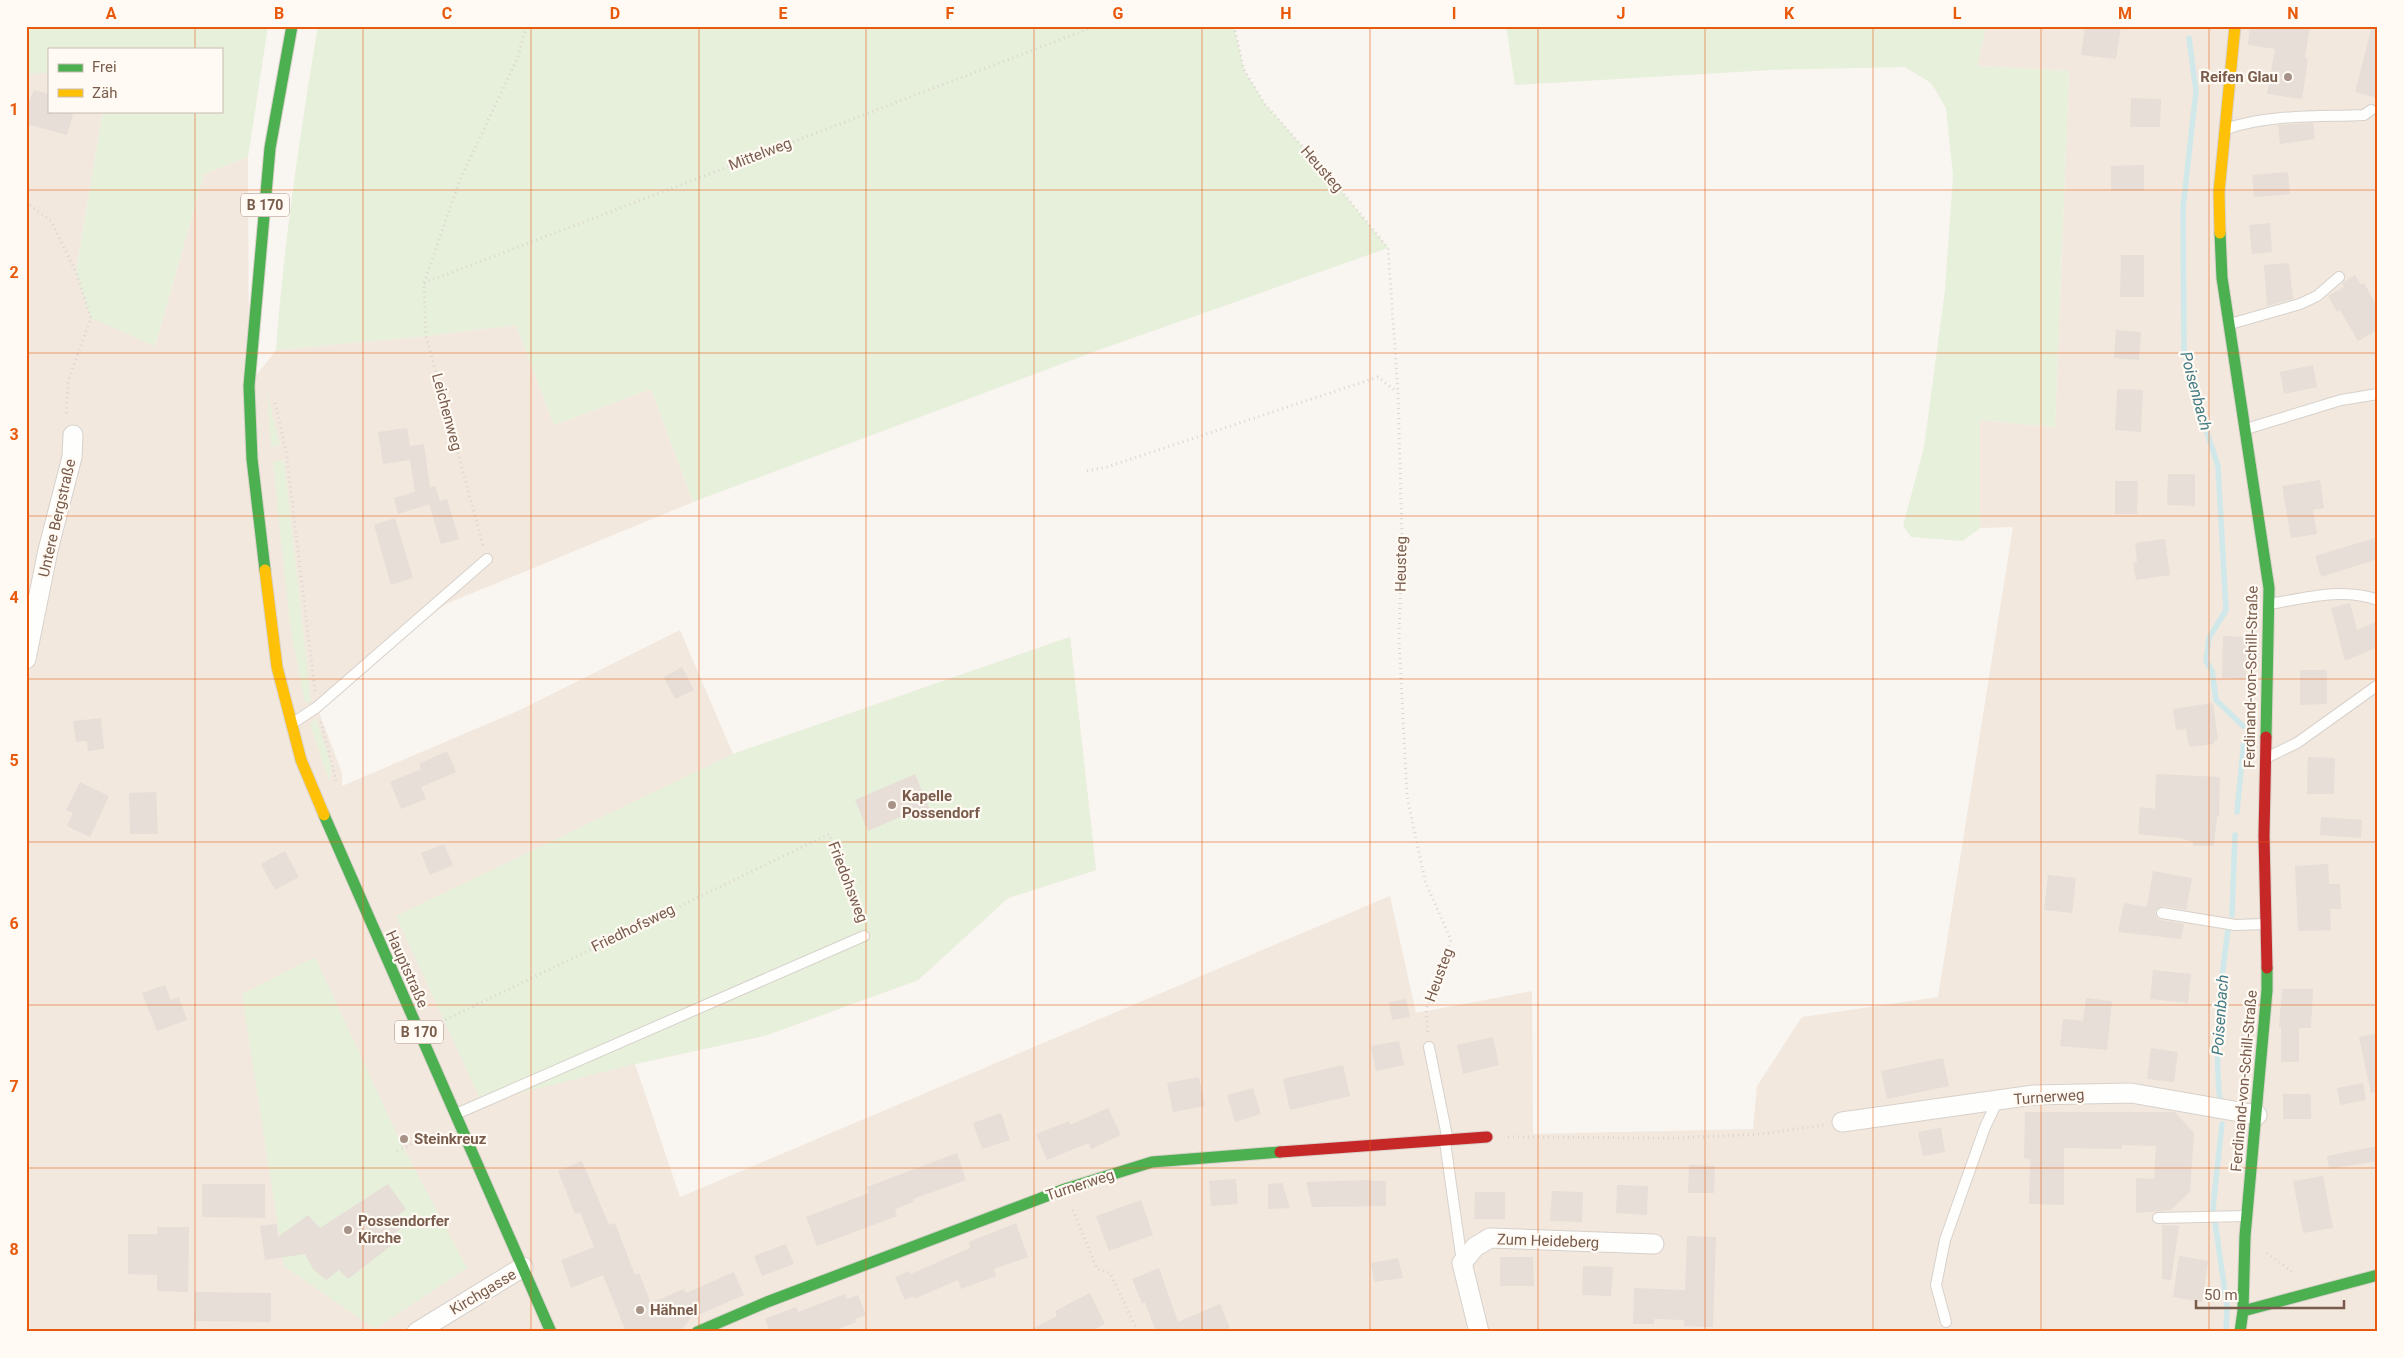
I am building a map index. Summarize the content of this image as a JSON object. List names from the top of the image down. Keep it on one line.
{"streets":{"street":["B 170","Untere Bergstraße","Ferdinand-von-Schill-Straße","Hauptstraße","Turnerweg","Zum Heideberg","Kirchgasse"],"path":["Mittelweg","Heusteg","Leichenweg","Friedohsweg","Friedhofsweg"]},"crossings":[["Mittelweg","Leichenweg"],["Ferdinand-von-Schill-Straße","Turnerweg"],["Friedohsweg","Friedhofsweg"],["Hauptstraße","Kirchgasse"]],"water":["Poisenbach"],"places":["Reifen Glau","Kapelle Possendorf","Steinkreuz","Possendorfer Kirche","Hähnel"],"legend":["Frei","Zäh"],"scale_bar":"50 m","grid":{"columns":["A","B","C","D","E","F","G","H","I","J","K","L","M","N"],"rows":["1","2","3","4","5","6","7","8"]}}
